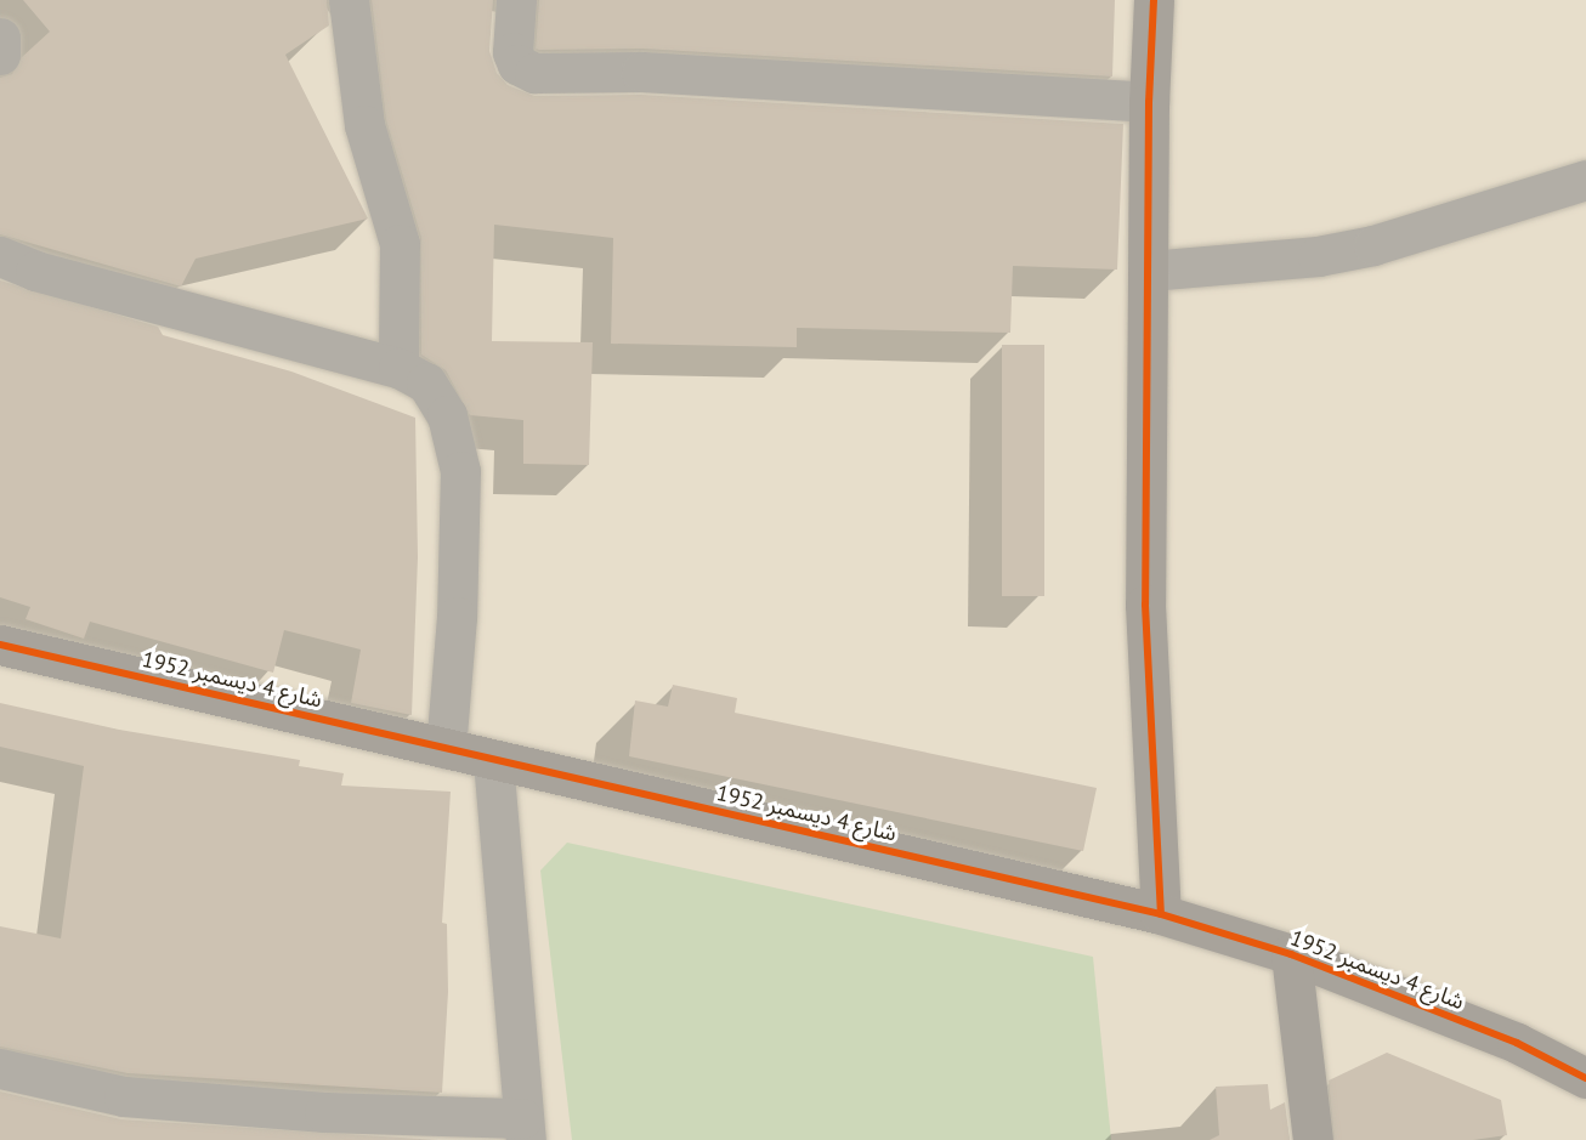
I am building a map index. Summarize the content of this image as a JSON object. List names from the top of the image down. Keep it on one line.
{"streets":{"street":["شارع 4 ديسمبر 1952"]}}
